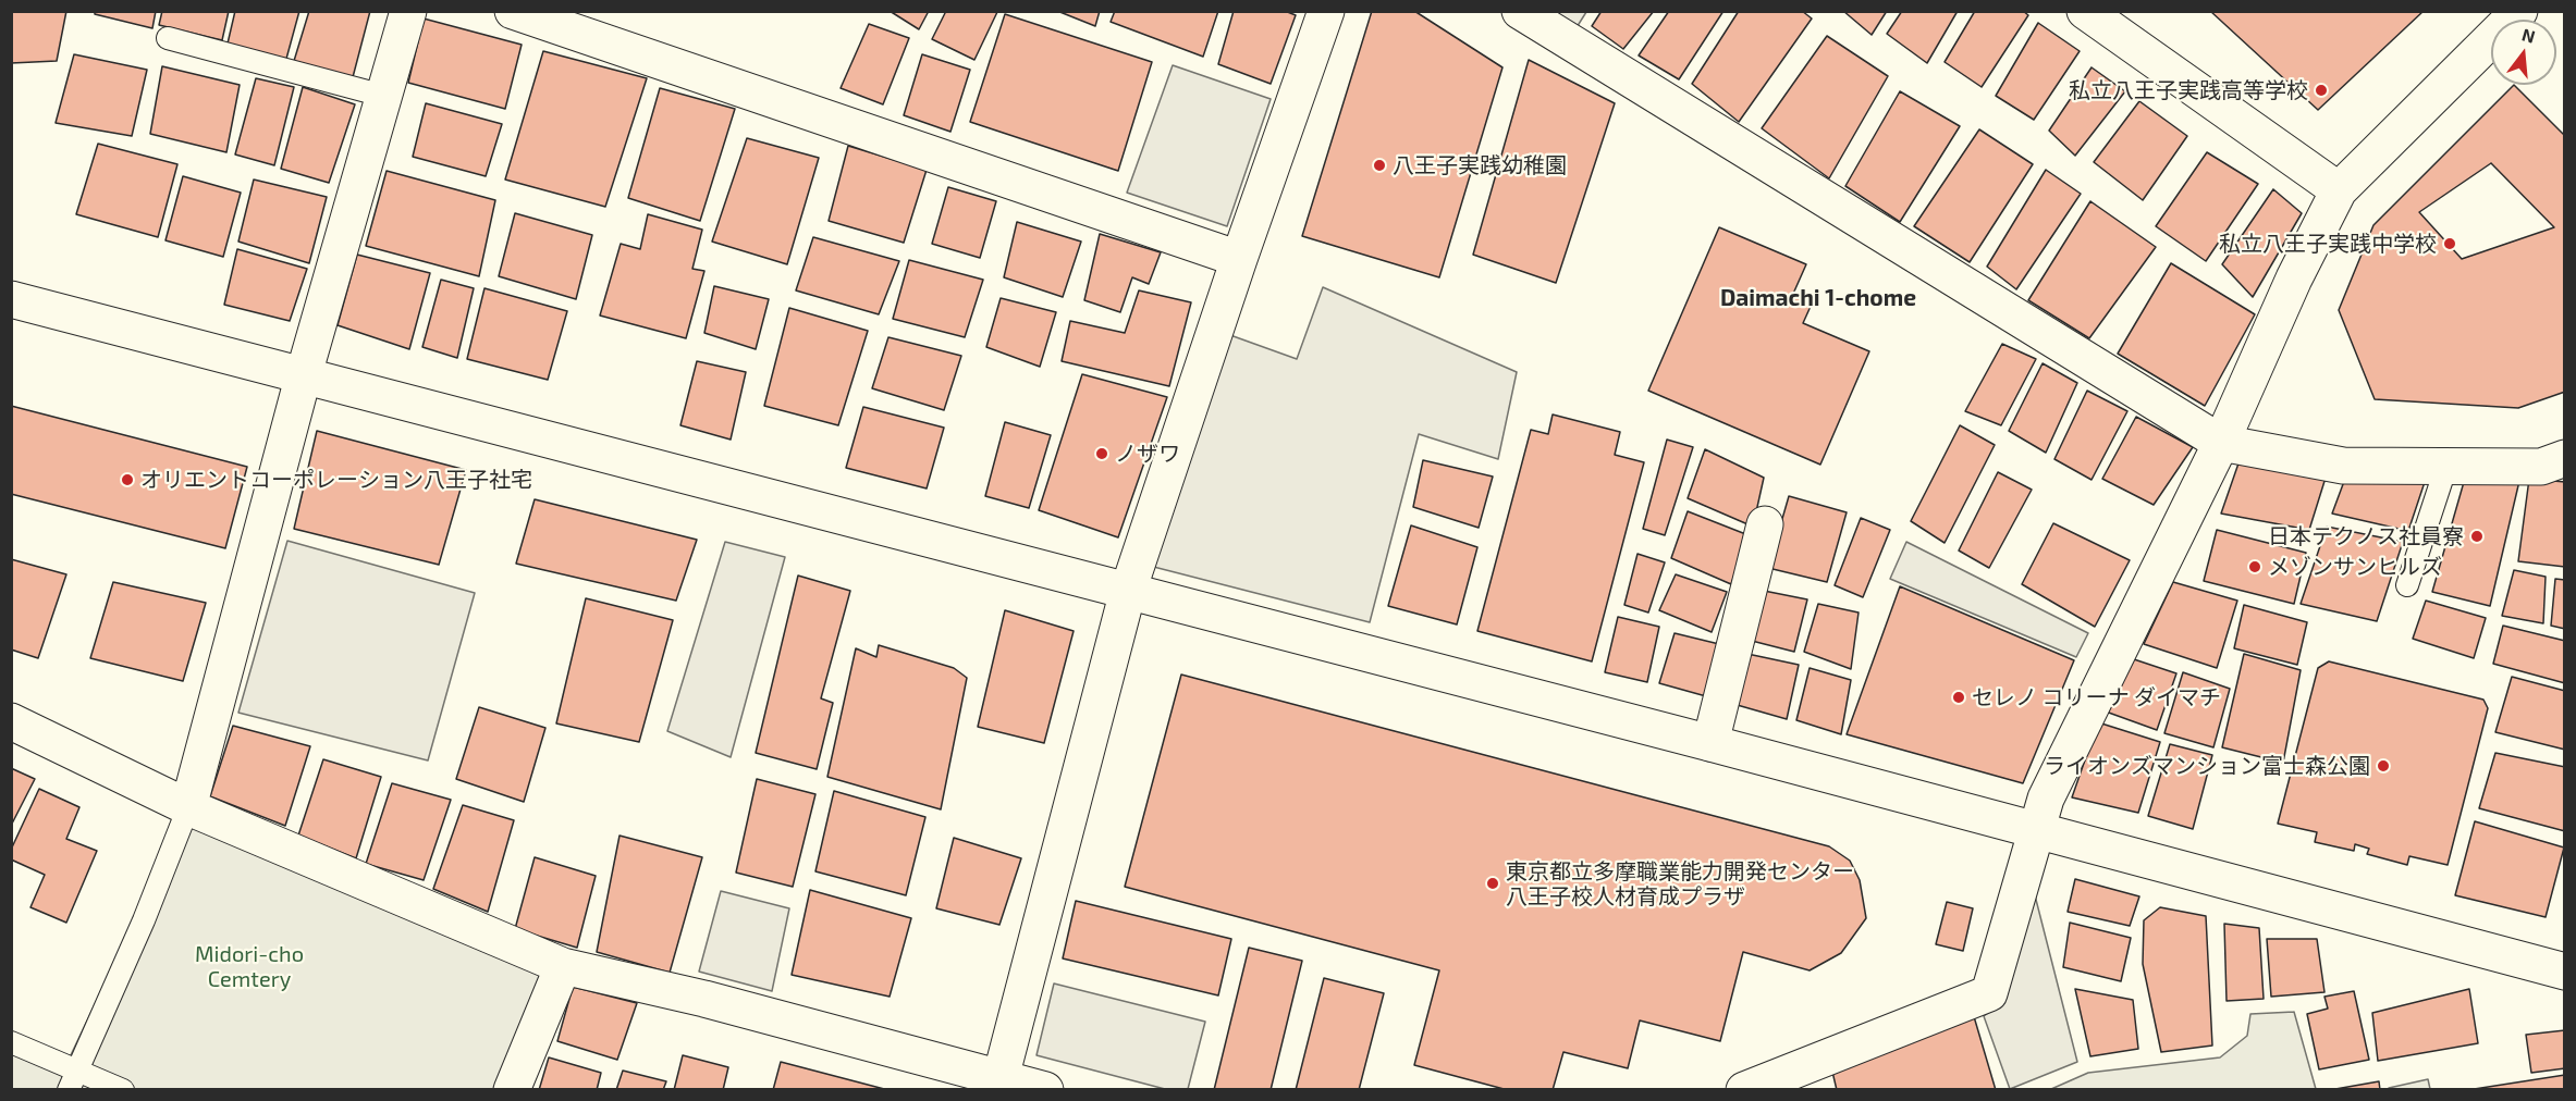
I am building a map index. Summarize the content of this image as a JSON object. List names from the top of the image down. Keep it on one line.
{"districts":["Daimachi 1-chome"],"parks":["Midori-cho Cemtery"],"places":["私立八王子実践高等学校","八王子実践幼稚園","私立八王子実践中学校","ノザワ","オリエントコーポレーション八王子社宅","日本テクノス社員寮","メゾンサンヒルズ","セレノ コリーナ ダイマチ","ライオンズマンション富士森公園","東京都立多摩職業能力開発センター 八王子校人材育成プラザ"],"north":"top"}
